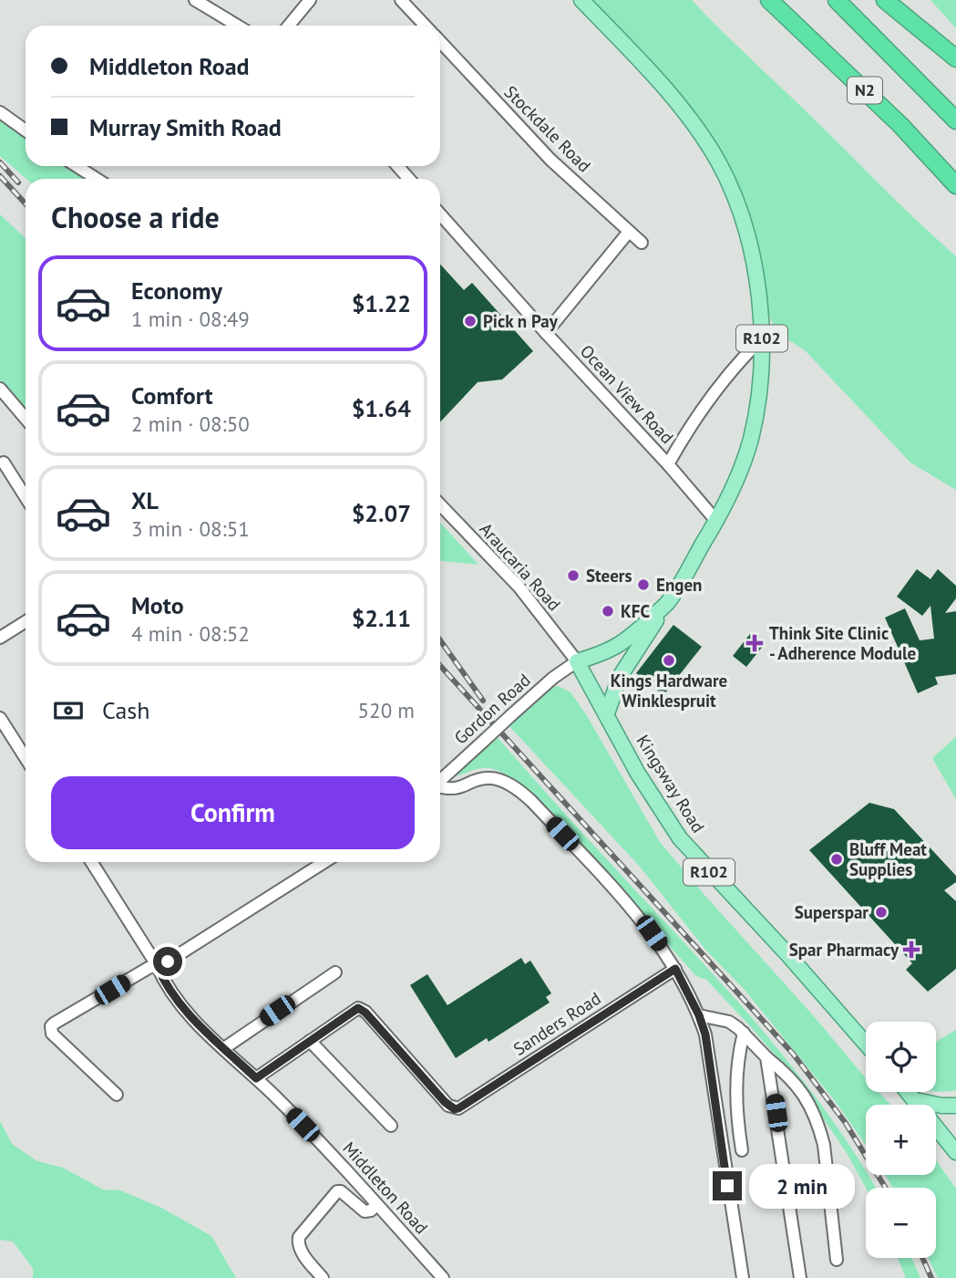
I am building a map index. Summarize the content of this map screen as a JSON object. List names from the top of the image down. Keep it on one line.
{"streets":{"highway":["N2"],"main road":["R102","Kingsway Road"],"street":["Stockdale Road","Ocean View Road","Araucaria Road","Gordon Road","Sanders Road","Middleton Road"]},"crossings":[["R102","Ocean View Road"],["R102","Araucaria Road"],["R102","Gordon Road"],["R102","Kingsway Road"],["Araucaria Road","Gordon Road"],["Araucaria Road","Kingsway Road"],["Gordon Road","Kingsway Road"]],"places":{"other":["Pick n Pay","Steers","Engen","KFC","Kings Hardware Winklespruit","Bluff Meat Supplies","Superspar"],"health":["Think Site Clinic - Adherence Module","Spar Pharmacy"]},"page":{"banner":["Middleton Road","Murray Smith Road"],"heading":"Choose a ride","list":[{"name":"Economy","note":"1 min · 08:49","value":"$1.22"},{"name":"Comfort","note":"2 min · 08:50","value":"$1.64"},{"name":"XL","note":"3 min · 08:51","value":"$2.07"},{"name":"Moto","note":"4 min · 08:52","value":"$2.11"}],"pay":["Cash","520 m"],"buttons":"Confirm","map_buttons":["+","−"],"bubble":"2 min"}}
